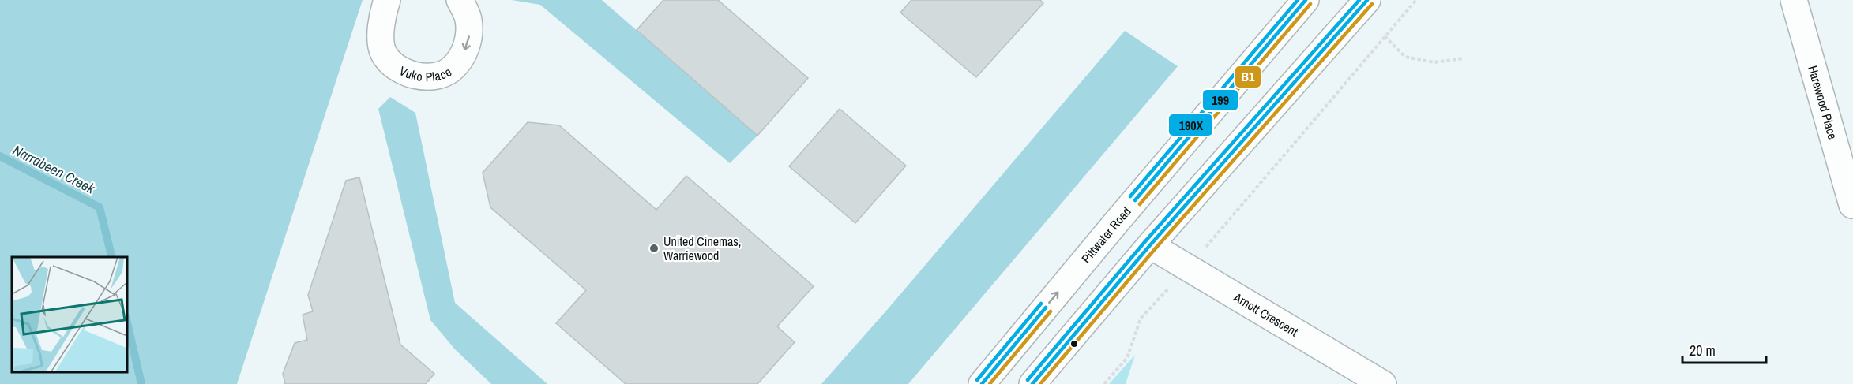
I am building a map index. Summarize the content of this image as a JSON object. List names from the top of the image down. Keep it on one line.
{"streets":{"main road":["Vuko Place","Harewood Place","Pittwater Road","Arnott Crescent"]},"water":["Narrabeen Creek"],"places":["United Cinemas, Warriewood"],"lines":["transit line 199","transit line 190X","transit line B1"],"scale_bar":"20 m"}
